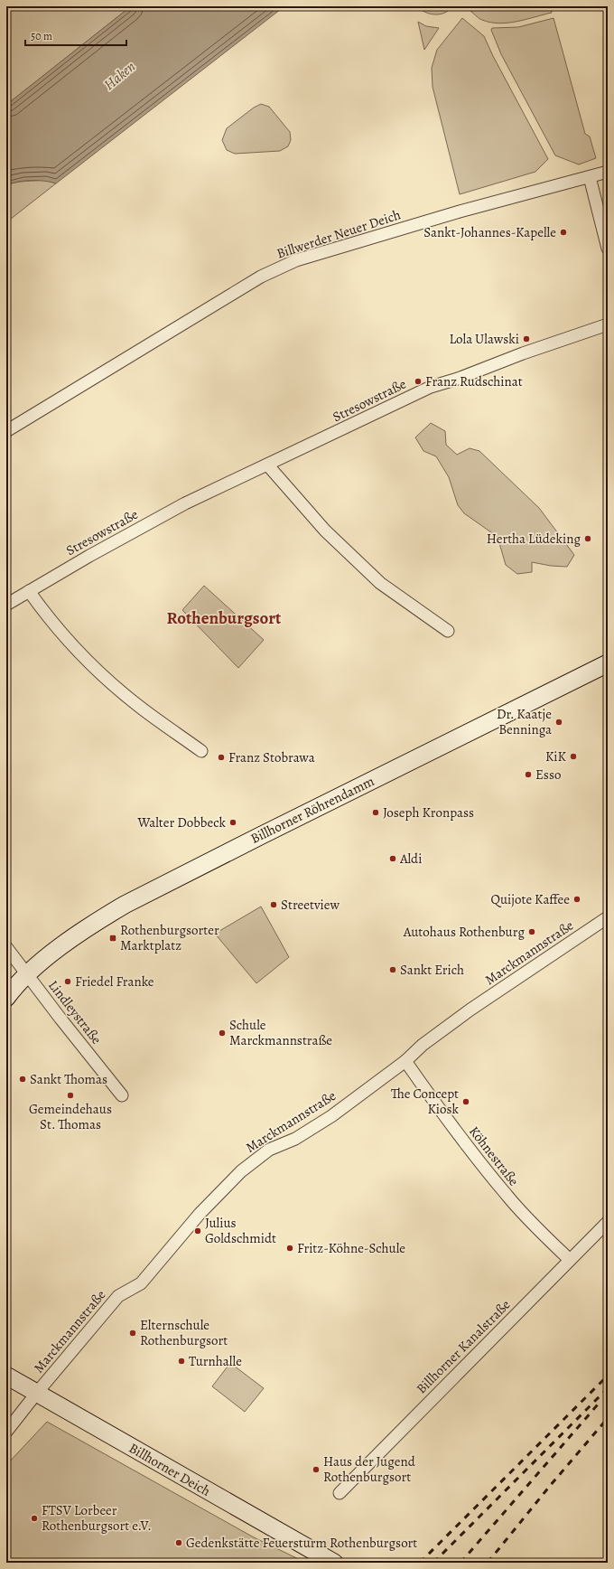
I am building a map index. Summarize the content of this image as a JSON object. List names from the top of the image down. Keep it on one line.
{"streets":{"street":["Billwerder Neuer Deich","Stresowstraße","Billhorner Röhrendamm","Marckmannstraße","Lindleystraße","Köhnestraße","Billhorner Kanalstraße","Billhorner Deich"]},"crossings":[["Billhorner Röhrendamm","Lindleystraße"],["Marckmannstraße","Köhnestraße"],["Marckmannstraße","Billhorner Deich"],["Köhnestraße","Billhorner Kanalstraße"]],"districts":["Rothenburgsort"],"water":["Haken"],"places":{"other":["Sankt-Johannes-Kapelle","Lola Ulawski","Franz Rudschinat","Hertha Lüdeking","Dr. Kaatje Benninga","KiK","Franz Stobrawa","Esso","Joseph Kronpass","Walter Dobbeck","Aldi","Quijote Kaffee","Streetview","Autohaus Rothenburg","Sankt Erich","Friedel Franke","Schule Marckmannstraße","Sankt Thomas","Gemeindehaus St. Thomas","The Concept Kiosk","Julius Goldschmidt","Fritz-Köhne-Schule","Elternschule Rothenburgsort","Turnhalle","Haus der Jugend Rothenburgsort","FTSV Lorbeer Rothenburgsort e.V.","Gedenkstätte Feuersturm Rothenburgsort"],"transit":["Rothenburgsorter Marktplatz"]},"scale_bar":"50 m"}
